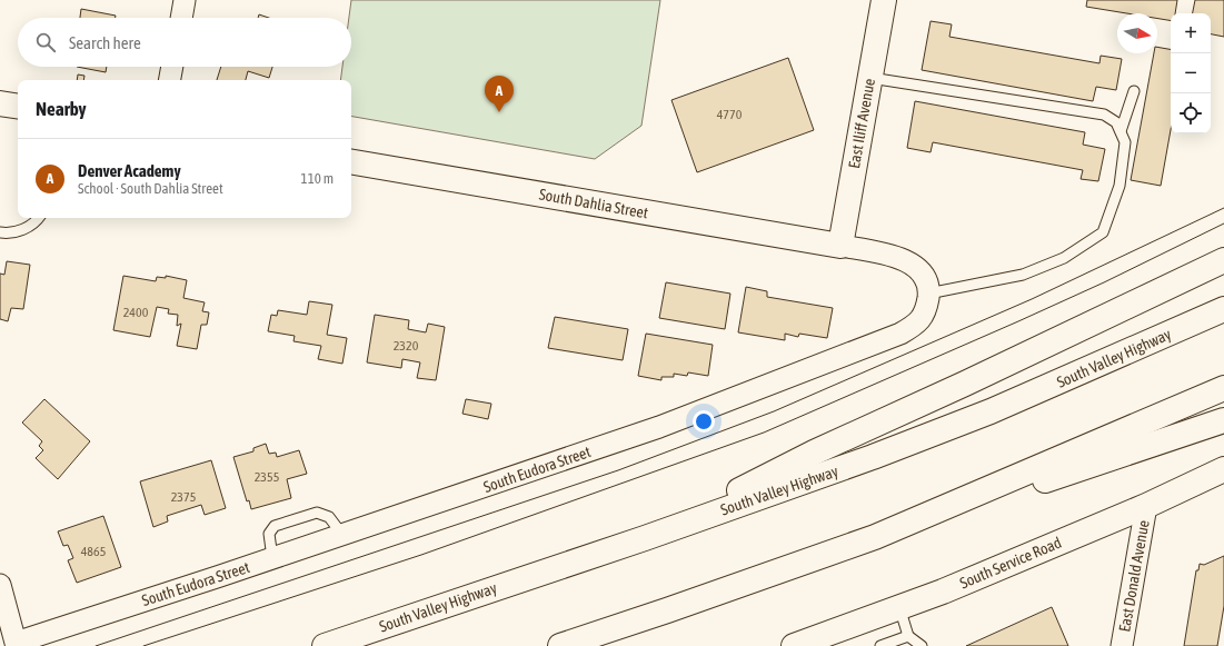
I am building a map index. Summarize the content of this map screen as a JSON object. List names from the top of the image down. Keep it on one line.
{"streets":{"main road":["East Iliff Avenue","South Dahlia Street","South Valley Highway","South Service Road"],"street":["South Eudora Street","East Donald Avenue"]},"crossings":[["East Iliff Avenue","South Dahlia Street"],["South Service Road","East Donald Avenue"]],"house_numbers":["4770","2400","2320","2355","2375","4865"],"north":"right","page":{"map_buttons":["+","−"],"search":"Search here","pins":"A","heading":"Nearby","list":[{"mark":"A","name":"Denver Academy","note":"School · South Dahlia Street","value":"110 m"}]}}
